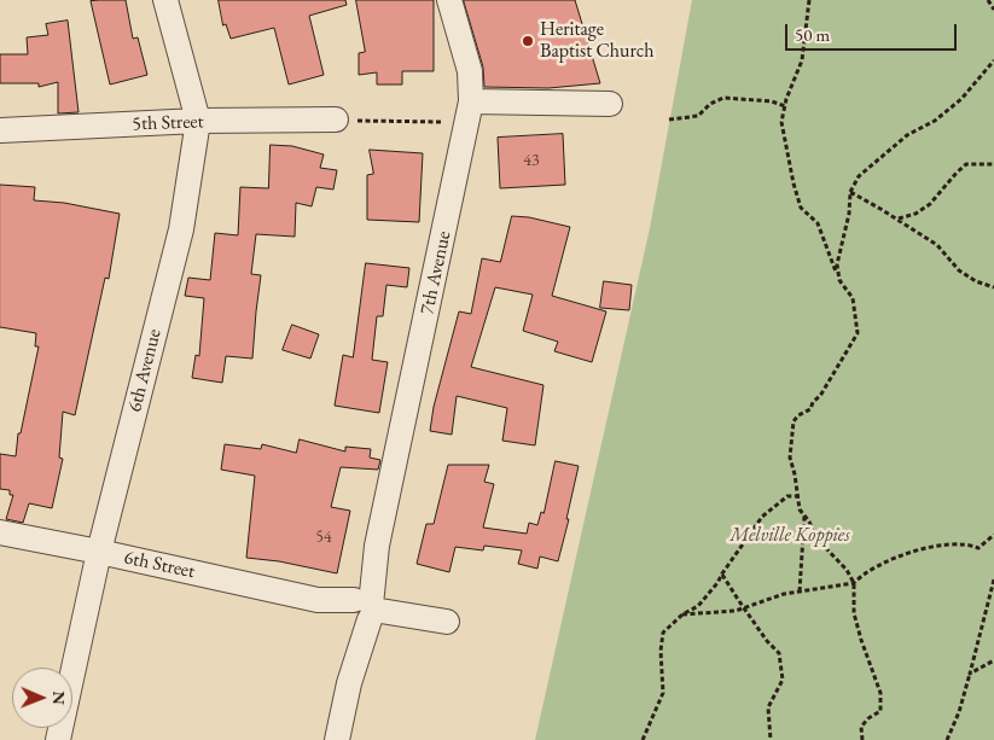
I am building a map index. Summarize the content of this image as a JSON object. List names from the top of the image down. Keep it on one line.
{"streets":{"street":["5th Street","7th Avenue","6th Avenue","6th Street"]},"crossings":[["5th Street","6th Avenue"],["7th Avenue","6th Street"],["6th Avenue","6th Street"]],"parks":["Melville Koppies"],"places":["Heritage Baptist Church"],"house_numbers":["43","54"],"scale_bar":"50 m","north":"right"}
